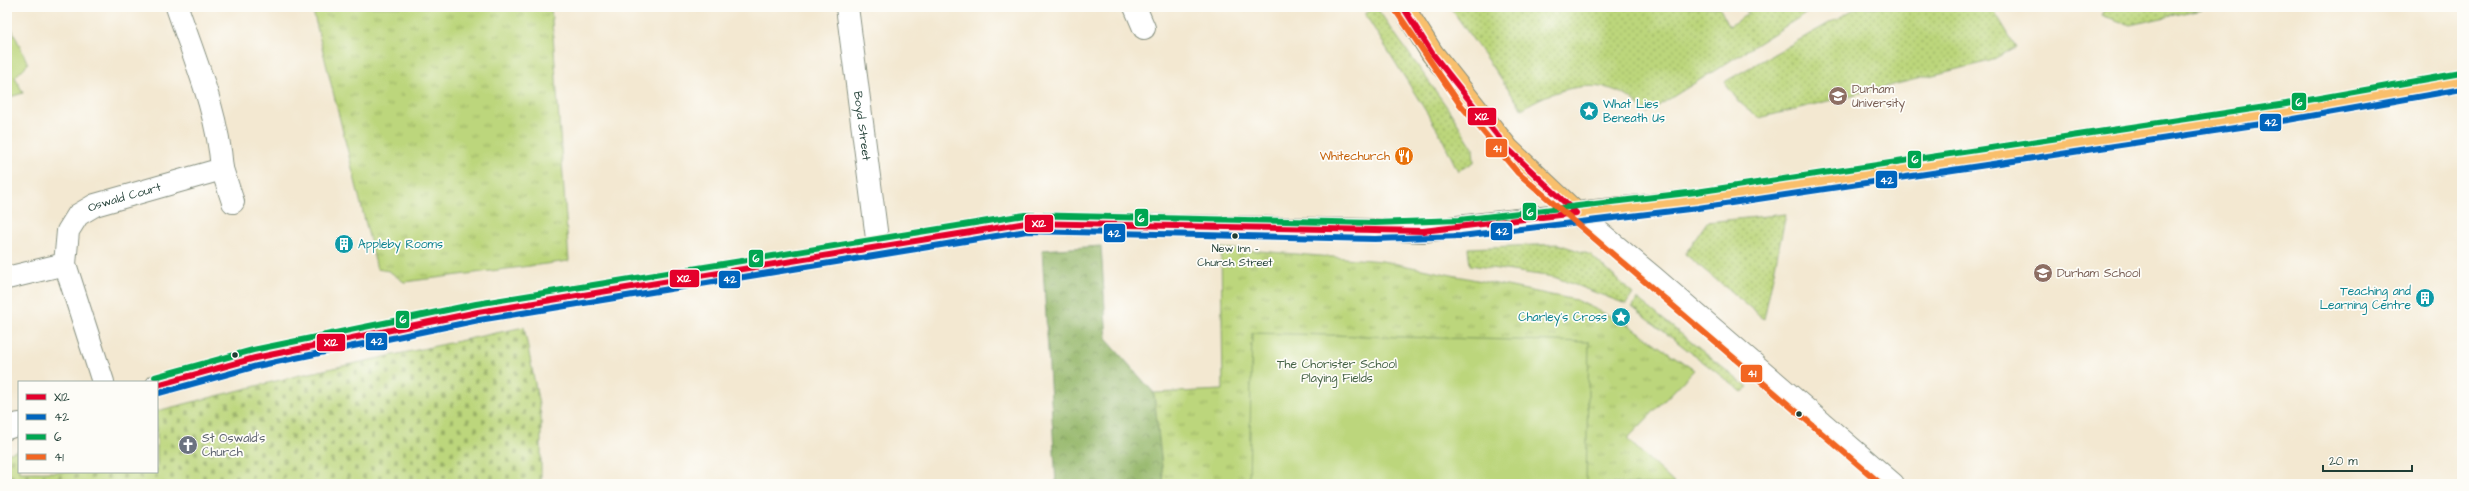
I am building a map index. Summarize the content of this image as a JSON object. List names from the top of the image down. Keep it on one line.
{"streets":{"street":["Boyd Street","Oswald Court"]},"parks":["The Chorister School Playing Fields"],"places":{"school or university":["Durham University","Durham School"],"place":["What Lies Beneath Us","Charley's Cross"],"restaurant":["Whitechurch"],"other":["New Inn - Church Street"],"building":["Appleby Rooms","Teaching and Learning Centre"],"church":["St Oswald's Church"]},"lines":["transit line X12","transit line 41","transit line 6","transit line 42"],"legend":["X12","42","6","41"],"scale_bar":"20 m"}
